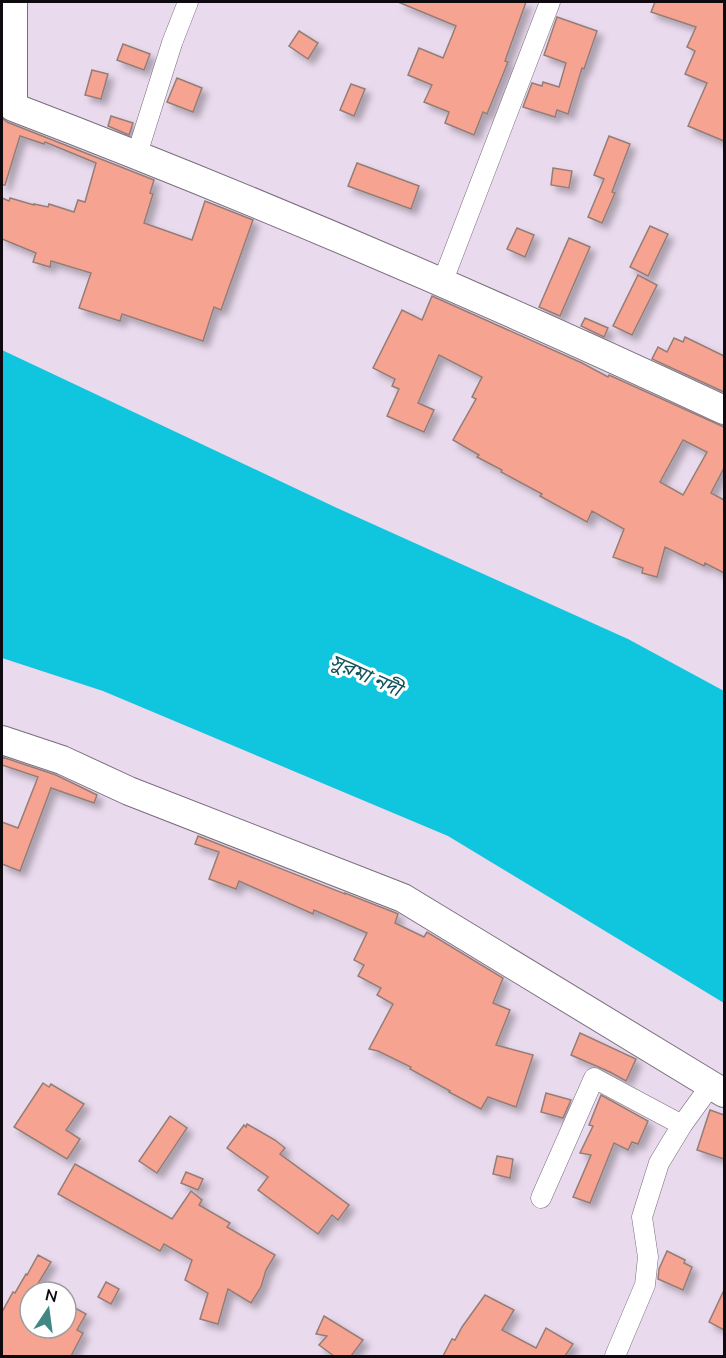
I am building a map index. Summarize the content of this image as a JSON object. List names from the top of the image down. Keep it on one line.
{"water":["সুরমা নদী"],"north":"top"}
